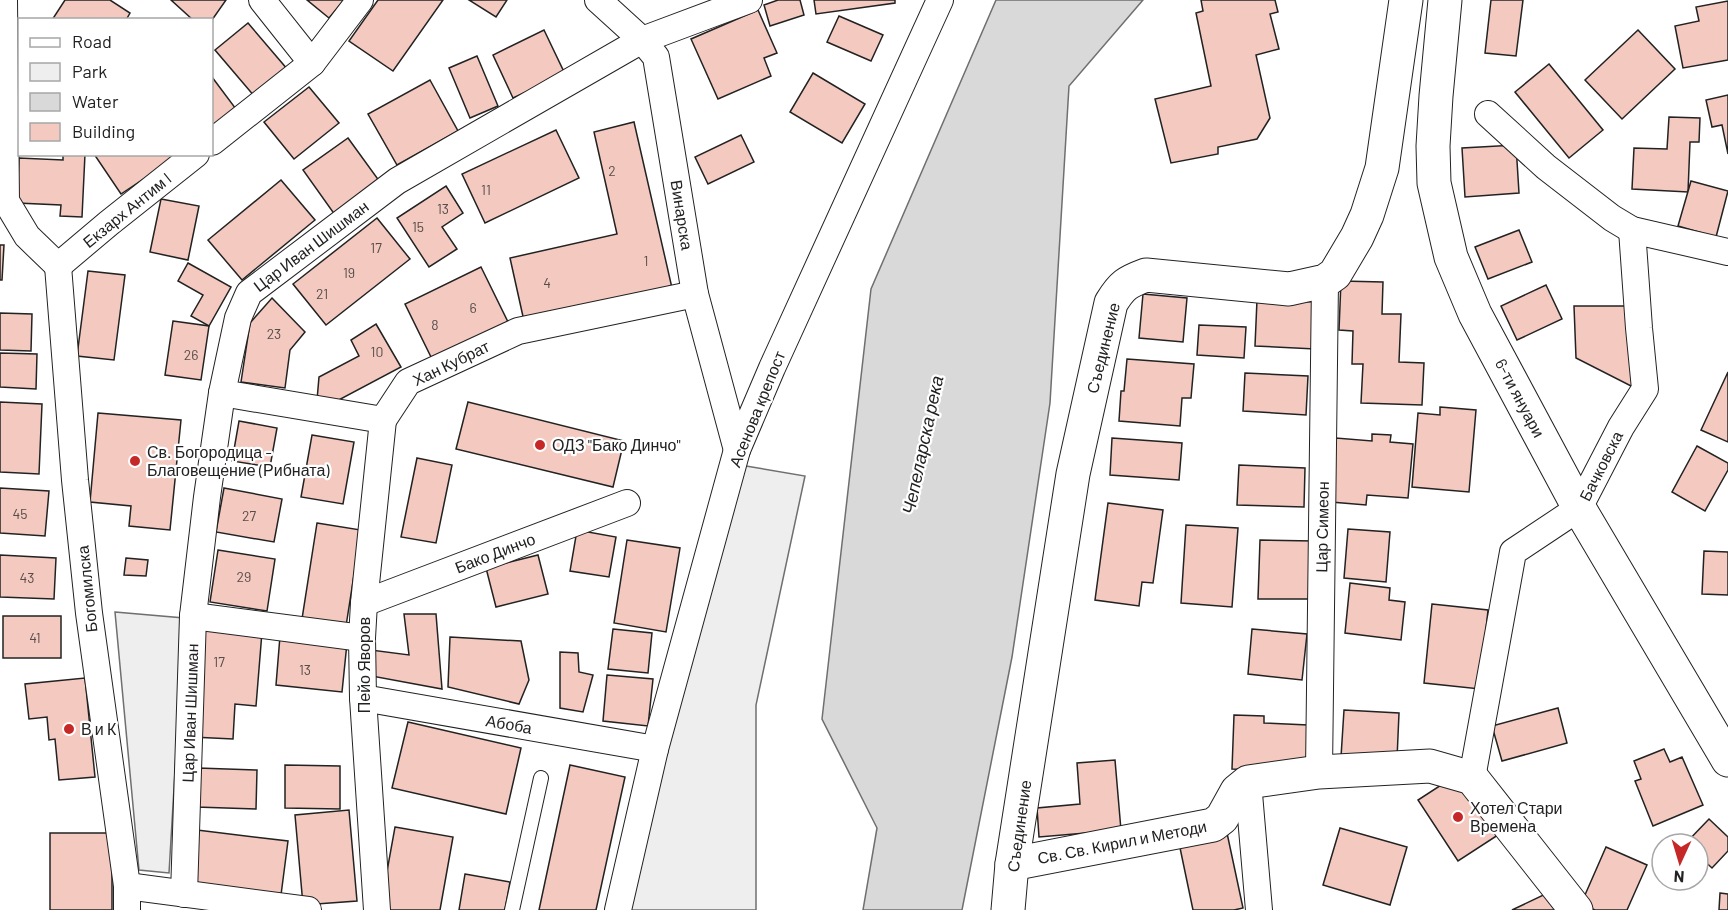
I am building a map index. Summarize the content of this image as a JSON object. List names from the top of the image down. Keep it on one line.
{"streets":{"street":["Екзарх Антим I","Винарска","Цар Иван Шишман","Съединение","Хан Кубрат","6-ти януари","Асенова крепост","Бачковска","Цар Симеон","Бако Динчо","Богомилска","Пейо Яворов","Абоба","Св. Св. Кирил и Методи"]},"crossings":[["Екзарх Антим I","Богомилска"],["Винарска","Цар Иван Шишман"],["Винарска","Хан Кубрат"],["Винарска","Асенова крепост"],["Съединение","Цар Симеон"],["Съединение","Св. Св. Кирил и Методи"],["Хан Кубрат","Пейо Яворов"],["6-ти януари","Бачковска"],["Асенова крепост","Абоба"],["Бако Динчо","Пейо Яворов"],["Пейо Яворов","Абоба"]],"water":["Чепеларска река"],"places":["ОДЗ \"Бако Динчо\"","Св. Богородица - Благовещение (Рибната)","В и К","Хотел Стари Времена"],"house_numbers":["2","11","13","15","17","1","19","4","21","6","8","23","10","26","45","27","29","43","41","17","13"],"legend":["Road","Park","Water","Building"],"north":"bottom"}
